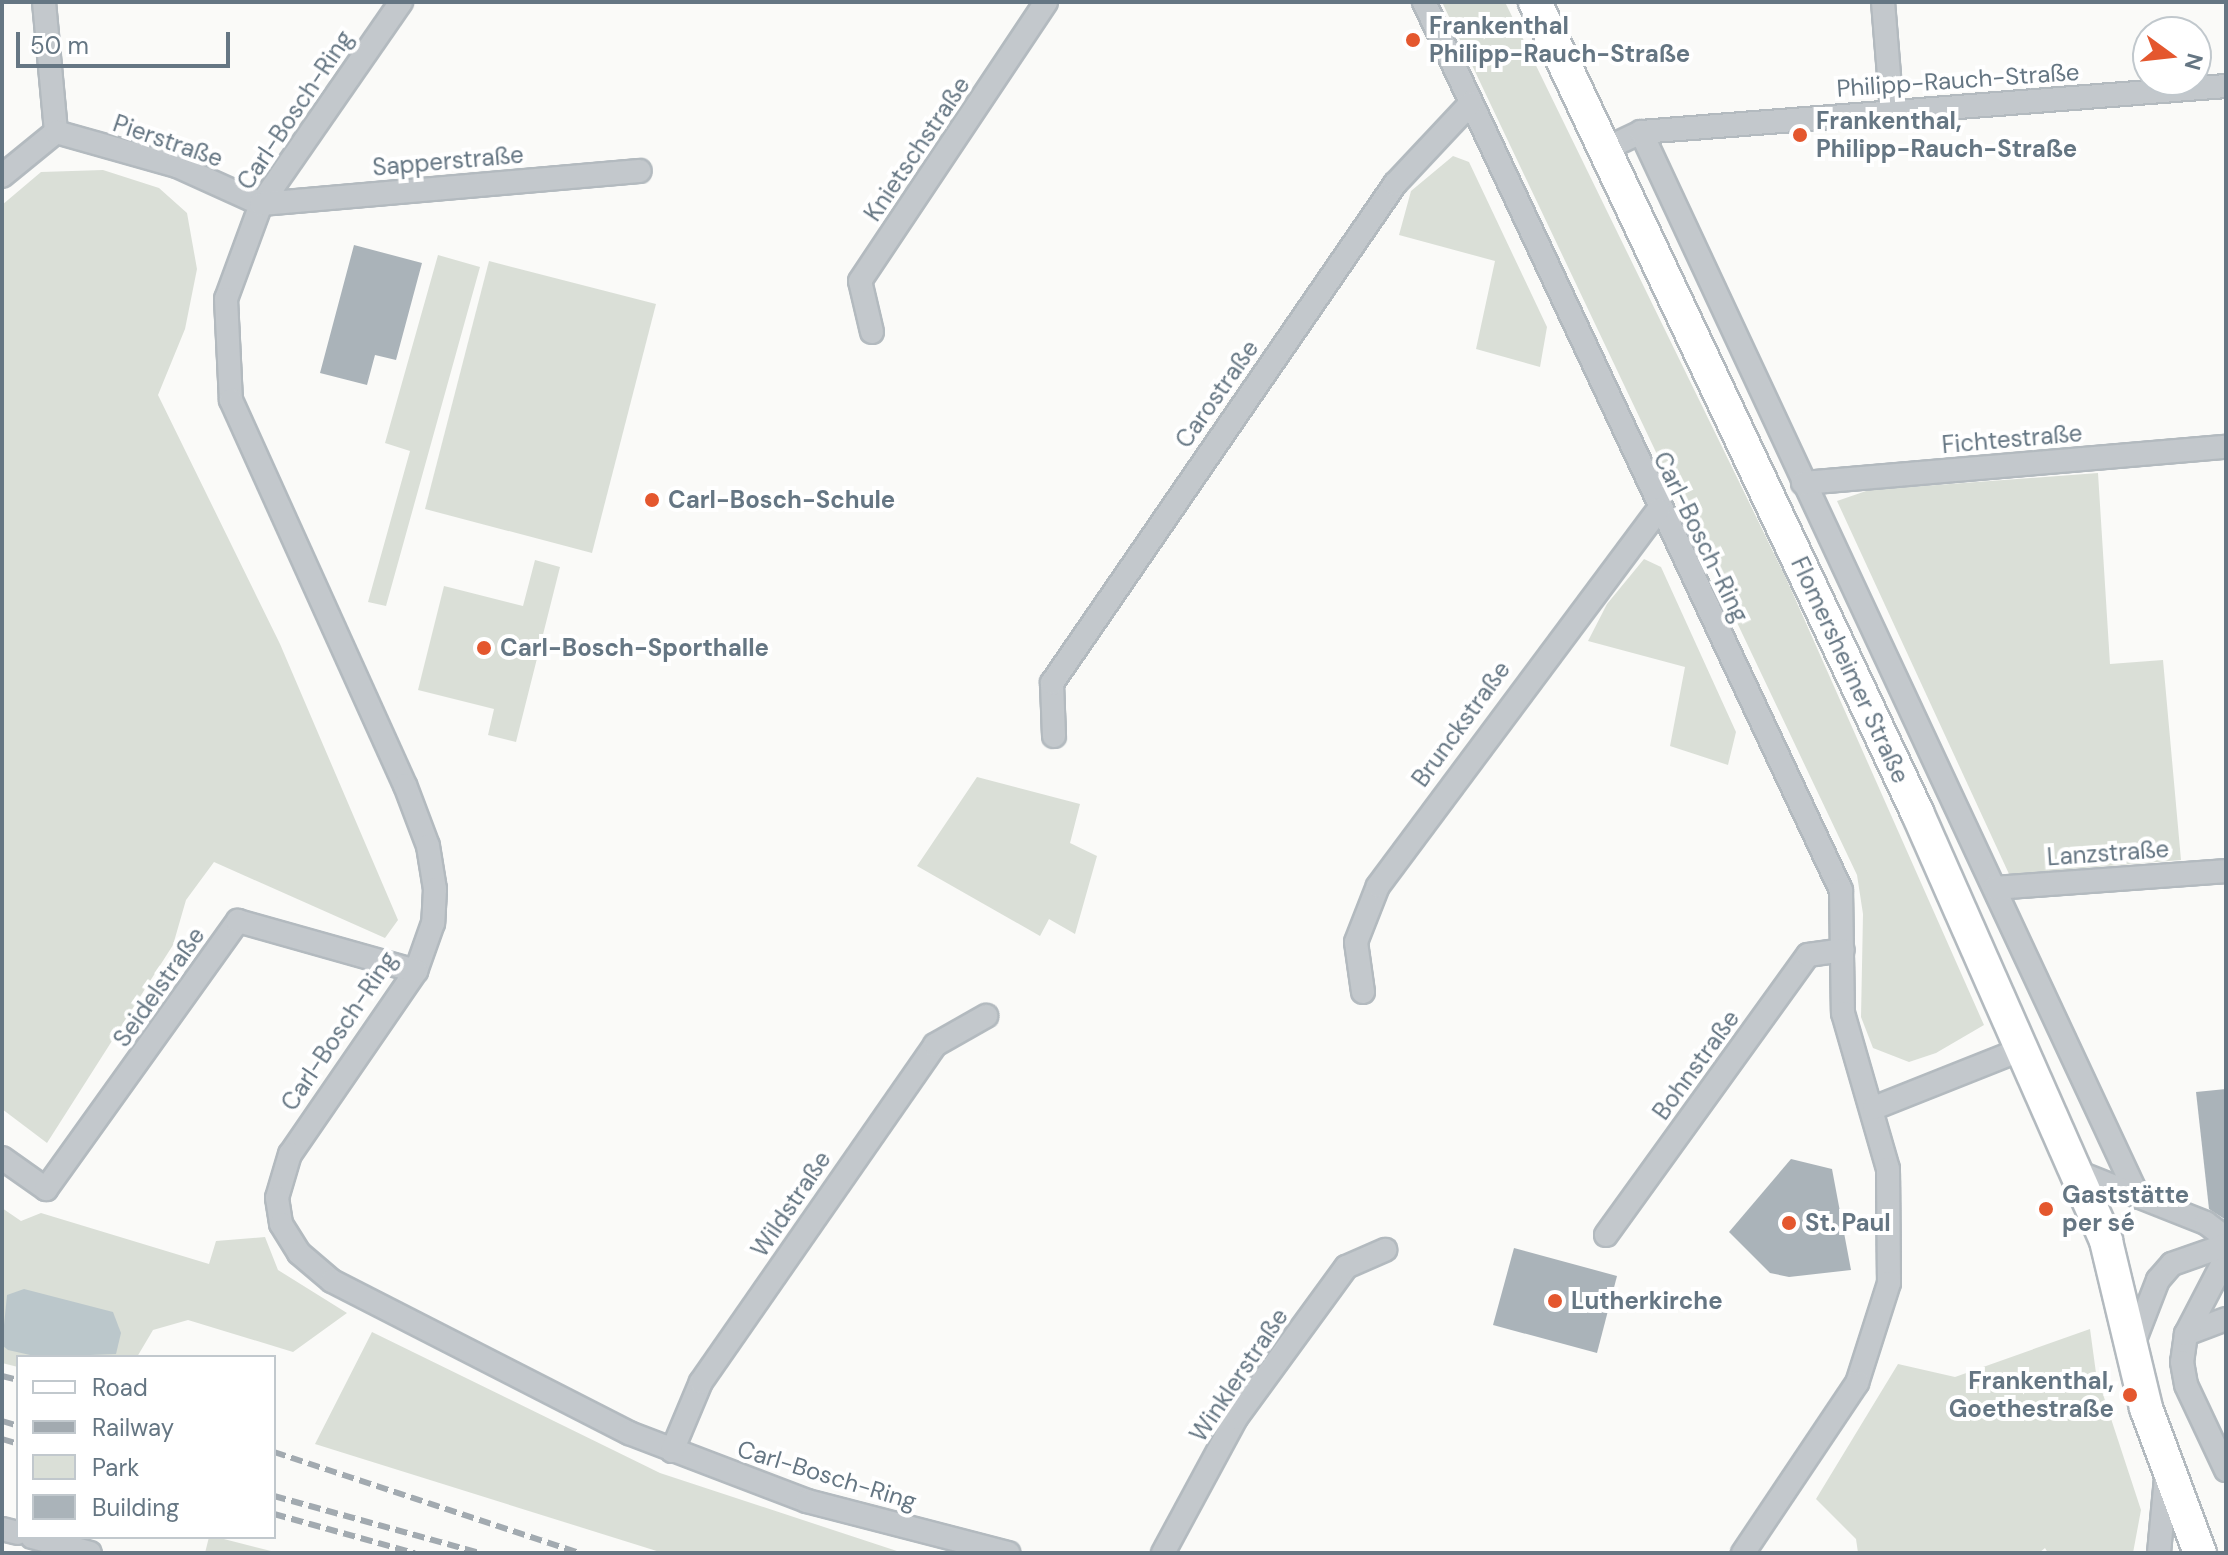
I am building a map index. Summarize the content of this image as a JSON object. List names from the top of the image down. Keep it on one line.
{"streets":{"main road":["Flomersheimer Straße"],"street":["Philipp-Rauch-Straße","Carl-Bosch-Ring","Pierstraße","Knietschstraße","Sapperstraße","Carostraße","Fichtestraße","Brunckstraße","Lanzstraße","Seidelstraße","Bohnstraße","Wildstraße","Winklerstraße"]},"crossings":[["Philipp-Rauch-Straße","Flomersheimer Straße"],["Carl-Bosch-Ring","Pierstraße"],["Carl-Bosch-Ring","Sapperstraße"],["Carl-Bosch-Ring","Carostraße"],["Carl-Bosch-Ring","Brunckstraße"],["Carl-Bosch-Ring","Seidelstraße"],["Carl-Bosch-Ring","Bohnstraße"],["Carl-Bosch-Ring","Wildstraße"],["Pierstraße","Sapperstraße"],["Fichtestraße","Flomersheimer Straße"],["Flomersheimer Straße","Lanzstraße"]],"places":["Frankenthal Philipp-Rauch-Straße","Frankenthal, Philipp-Rauch-Straße","Carl-Bosch-Schule","Carl-Bosch-Sporthalle","Gaststätte per sé","St. Paul","Lutherkirche","Frankenthal, Goethestraße"],"legend":["Road","Railway","Park","Building"],"scale_bar":"50 m","north":"right"}
